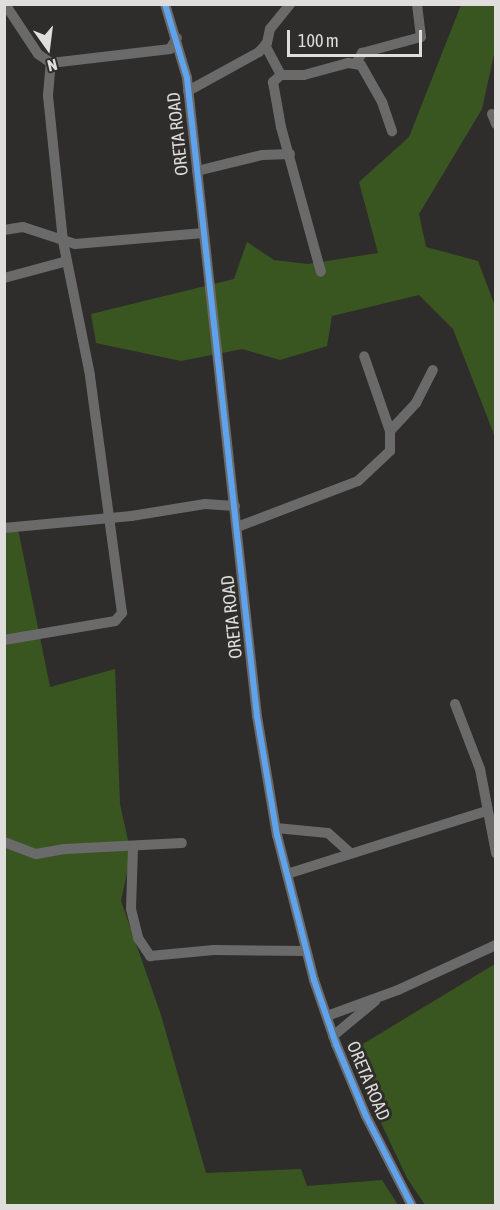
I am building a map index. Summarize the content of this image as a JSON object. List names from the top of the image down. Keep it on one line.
{"streets":{"street":["ORETA ROAD"]},"scale_bar":"100 m","north":"bottom"}
